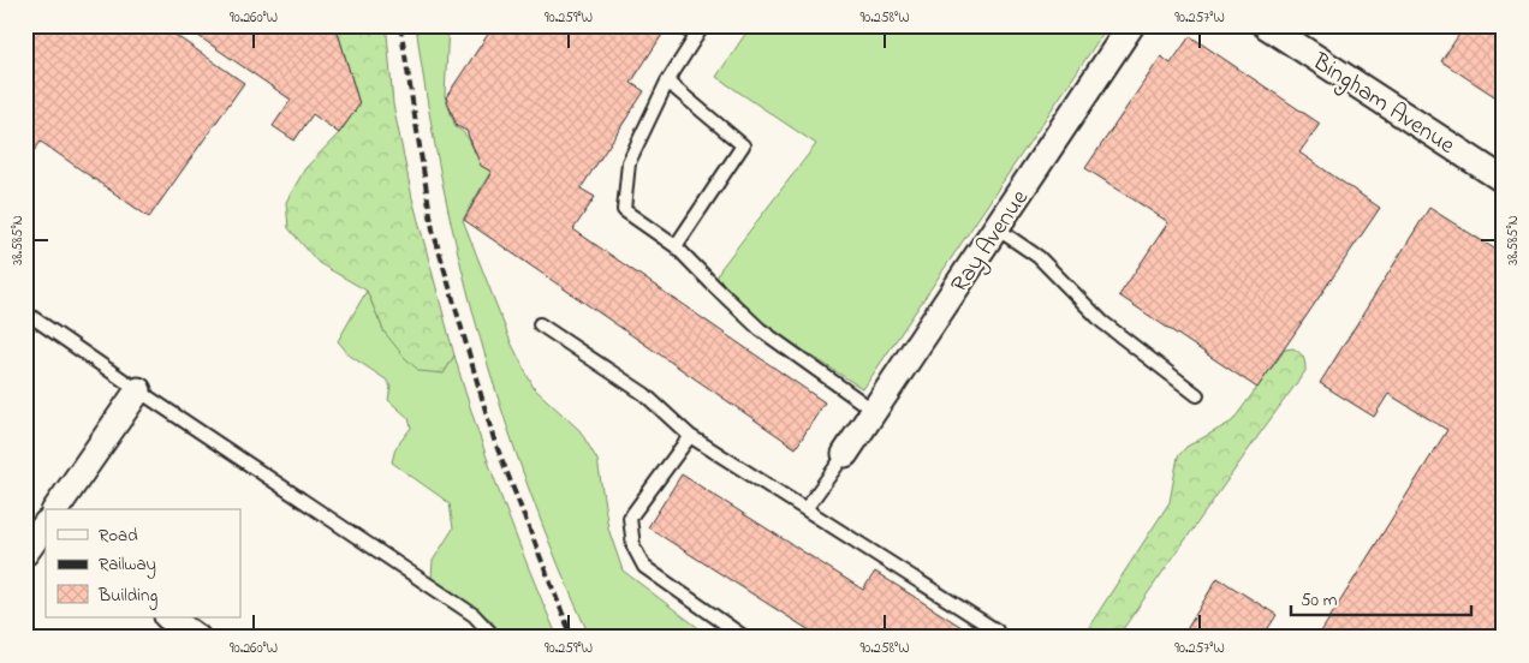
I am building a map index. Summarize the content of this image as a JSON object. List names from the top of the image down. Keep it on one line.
{"streets":{"street":["Bingham Avenue","Ray Avenue"]},"legend":["Road","Railway","Building"],"scale_bar":"50 m","coordinates":["90.260°W","90.259°W","90.258°W","90.257°W","38.585°N"]}
